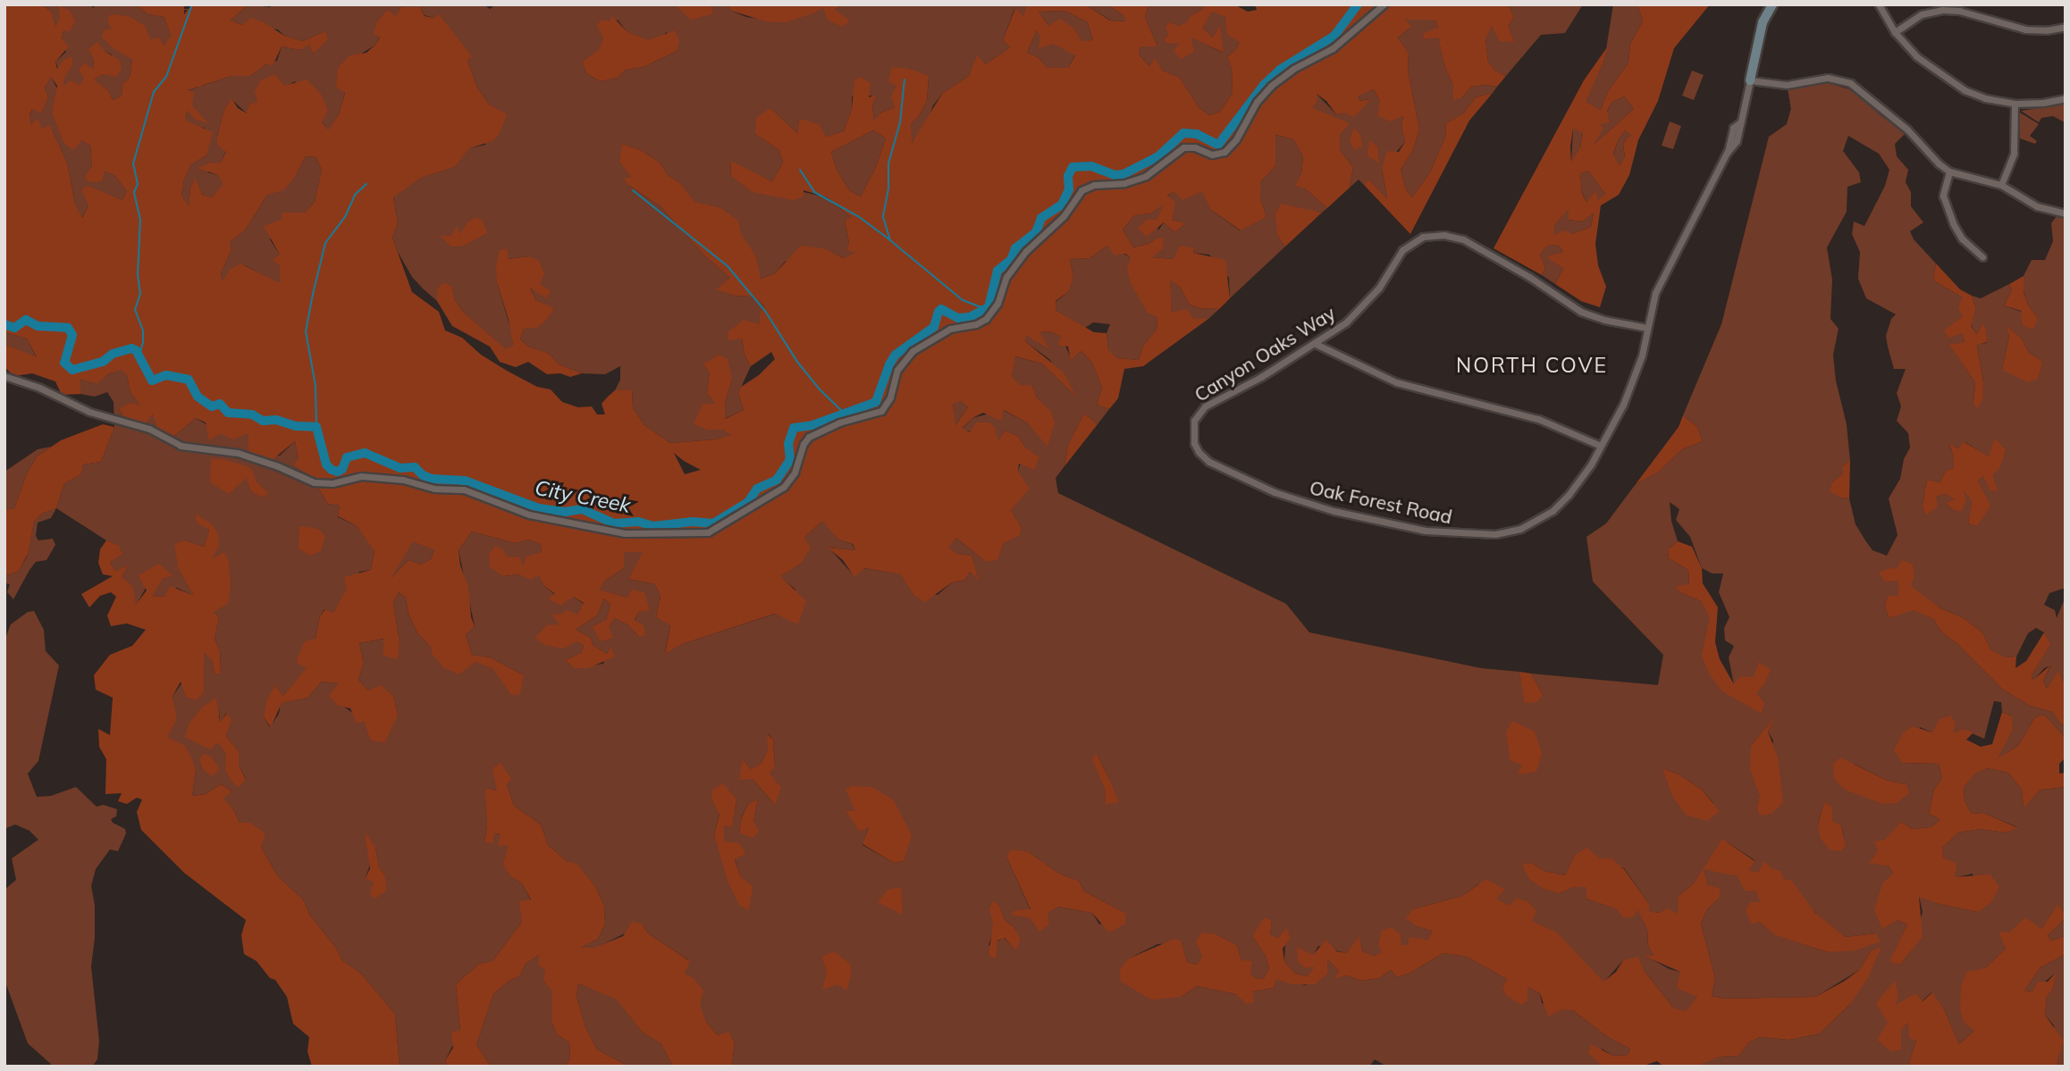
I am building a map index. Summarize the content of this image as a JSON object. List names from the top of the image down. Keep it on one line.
{"streets":{"street":["Canyon Oaks Way","Oak Forest Road"]},"crossings":[["Canyon Oaks Way","Oak Forest Road"]],"districts":["NORTH COVE"],"water":["City Creek"]}
